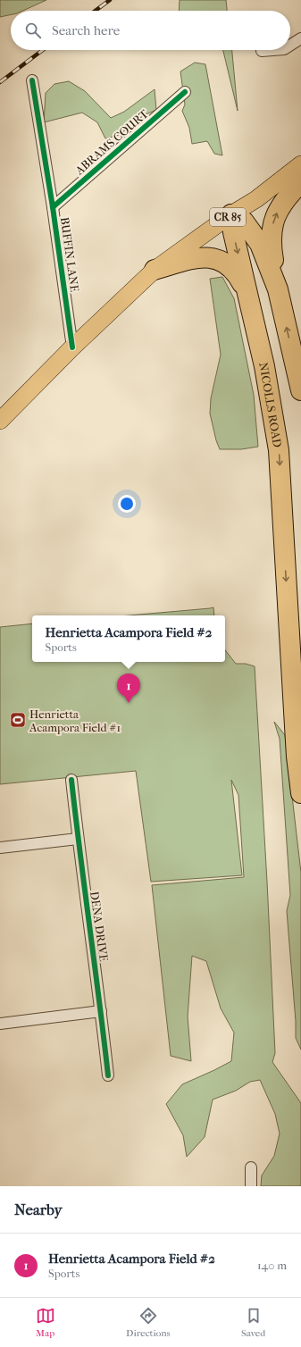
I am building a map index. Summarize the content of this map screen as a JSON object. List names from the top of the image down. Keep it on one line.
{"streets":{"highway":["NICOLLS ROAD"],"main road":["CR 85"],"street":["ABRAMS COURT","BUFFIN LANE","DENA DRIVE"]},"crossings":[["ABRAMS COURT","BUFFIN LANE"],["CR 85","BUFFIN LANE"],["CR 85","NICOLLS ROAD"]],"one_way":["NICOLLS ROAD"],"places":{"sports":["Henrietta Acampora Field #1"]},"page":{"search":"Search here","popup":["Henrietta Acampora Field #2","Sports"],"pins":"1","heading":"Nearby","list":[{"mark":"1","name":"Henrietta Acampora Field #2","note":"Sports","value":"140 m"}],"nav":["Map","Directions","Saved"]}}
